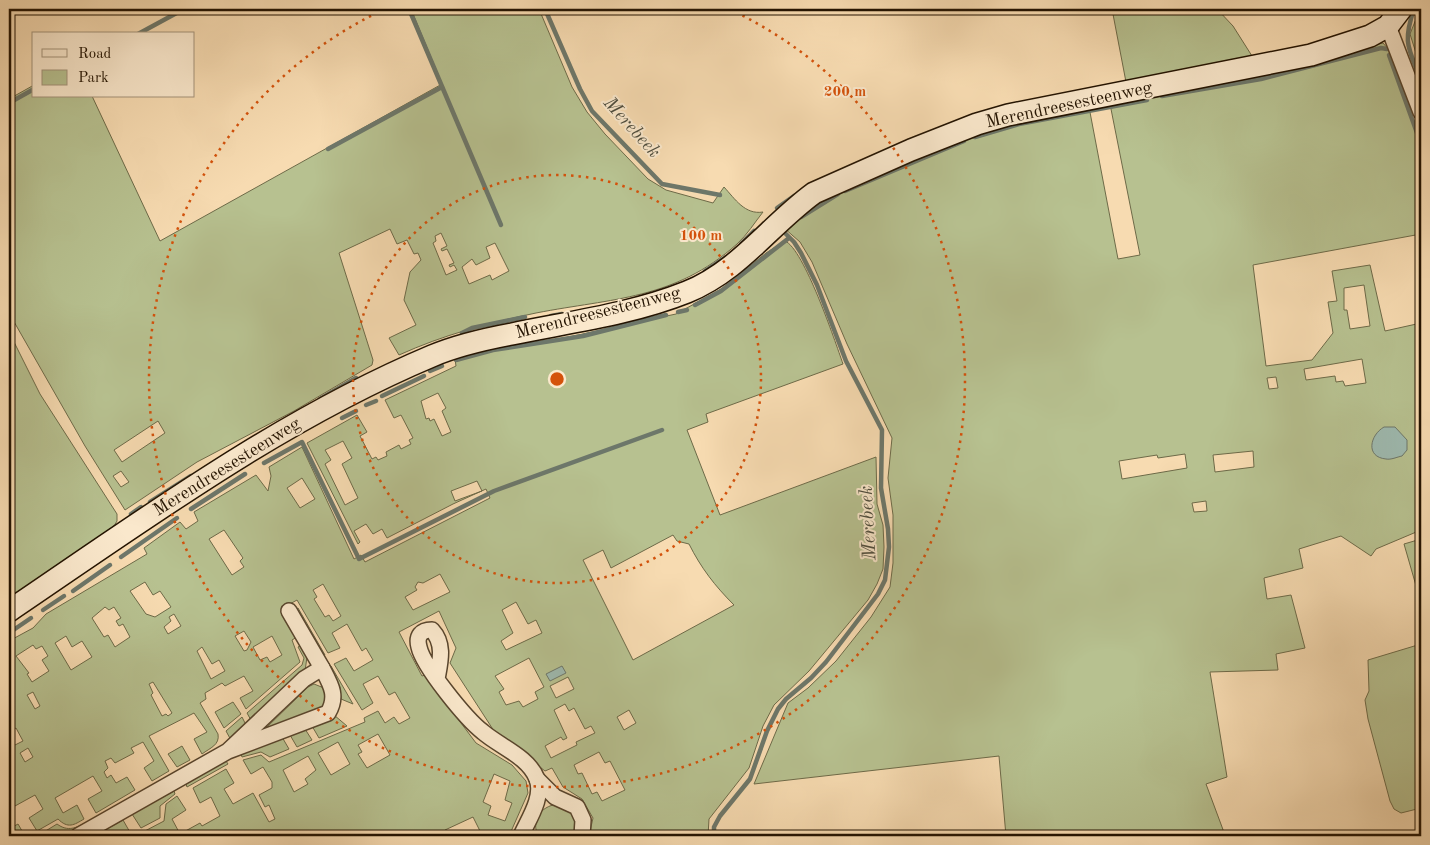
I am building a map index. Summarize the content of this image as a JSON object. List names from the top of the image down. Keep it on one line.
{"streets":{"main road":["Merendreesesteenweg"]},"water":["Merebeek"],"legend":["Road","Park"],"rings":["200 m","100 m"]}
